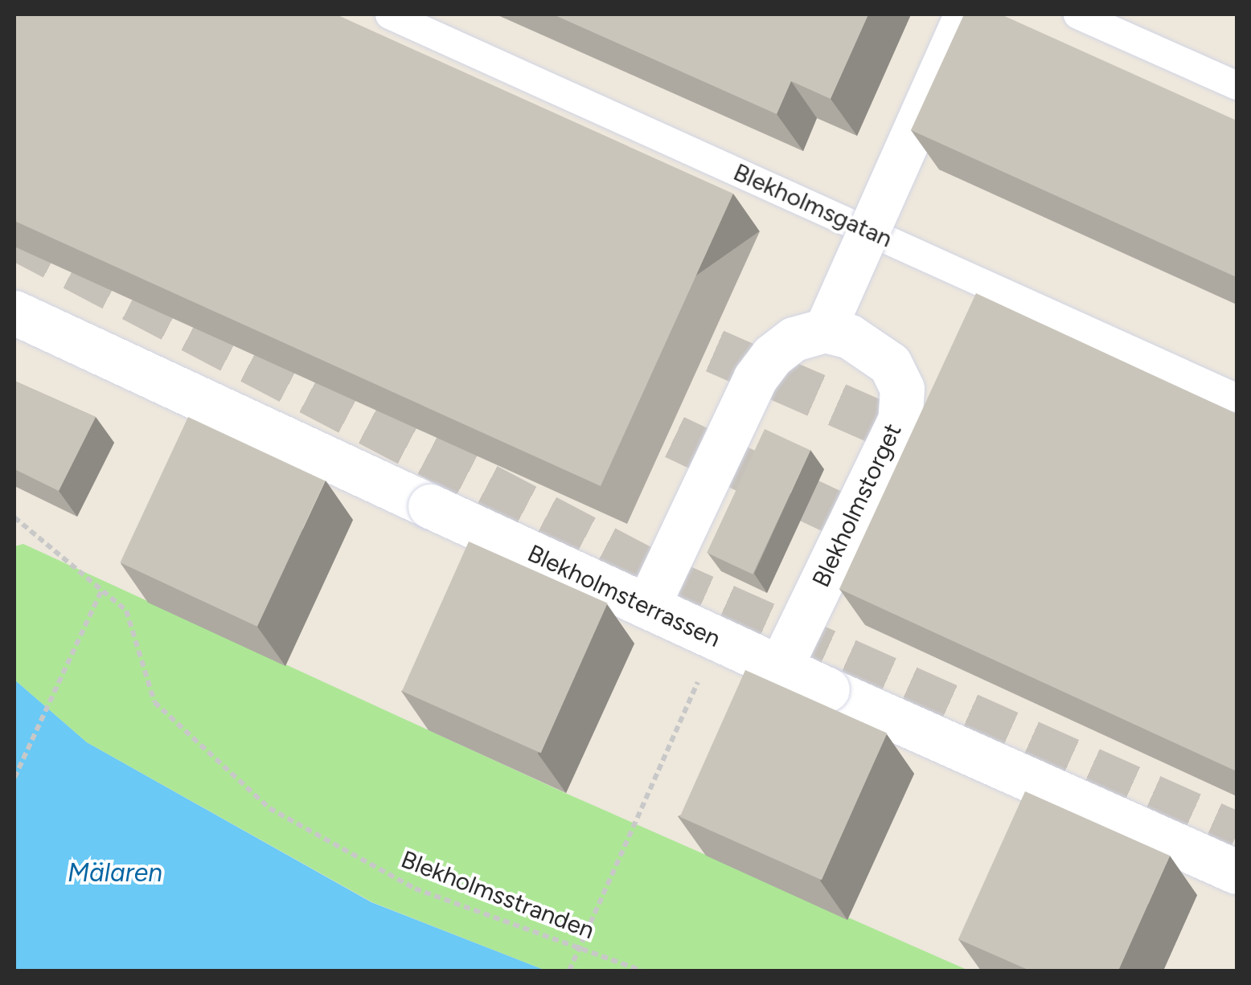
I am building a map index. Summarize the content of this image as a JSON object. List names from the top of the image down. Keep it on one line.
{"streets":{"street":["Blekholmstorget","Blekholmsterrassen"],"lane":["Blekholmsgatan"],"path":["Blekholmsstranden"]},"crossings":[["Blekholmstorget","Blekholmsterrassen"]],"water":["Mälaren"]}
